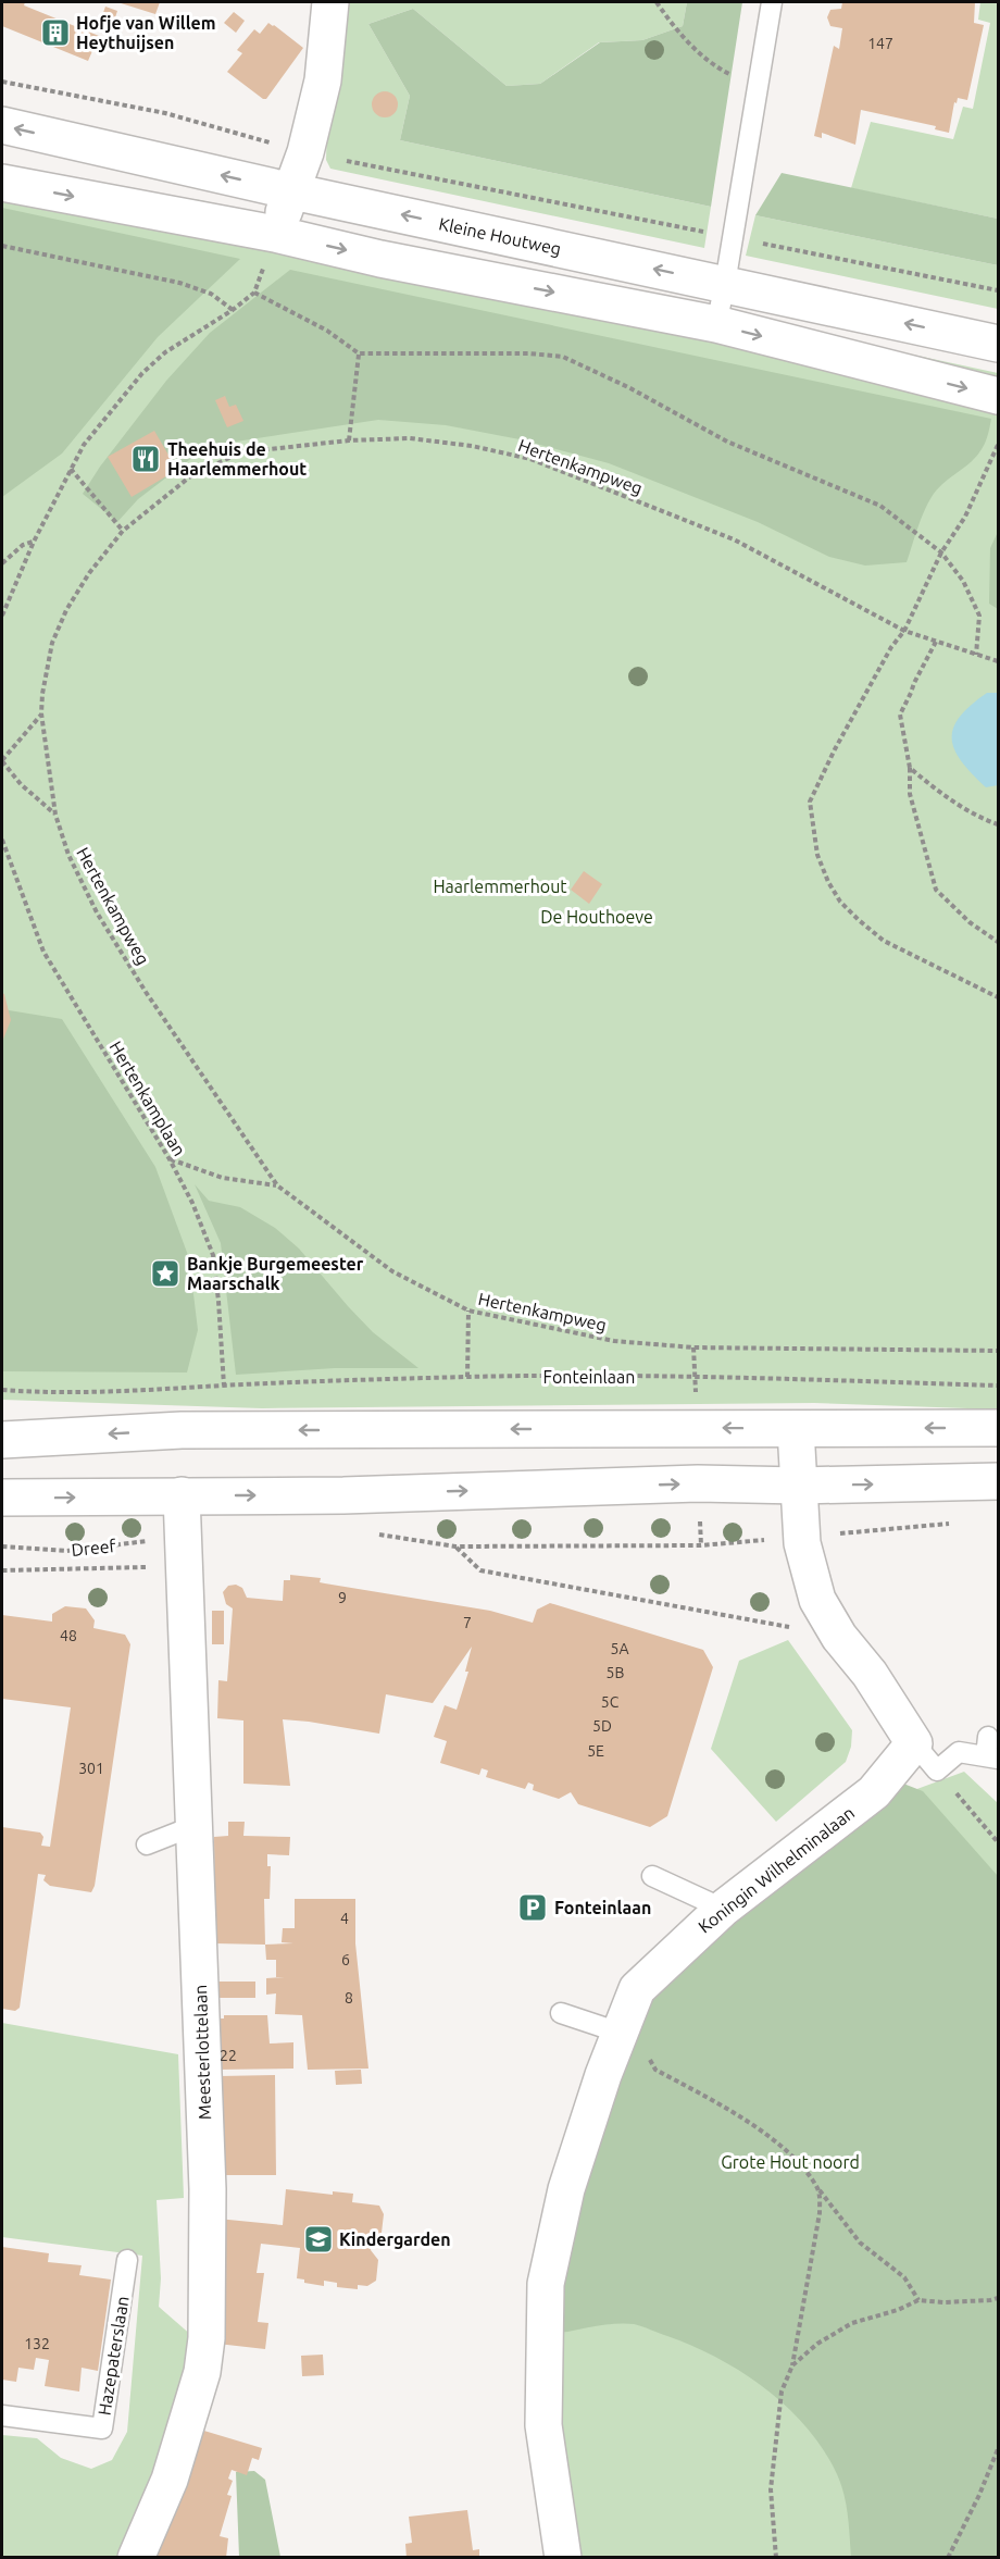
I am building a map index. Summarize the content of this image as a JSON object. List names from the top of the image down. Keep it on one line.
{"streets":{"street":["Kleine Houtweg","Koningin Wilhelminalaan","Meesterlottelaan"],"lane":["Hazepaterslaan"],"path":["Hertenkampweg","Hertenkamplaan","Fonteinlaan","Dreef"]},"crossings":[["Hertenkamplaan","Fonteinlaan"],["Dreef","Meesterlottelaan"]],"parks":["Haarlemmerhout","De Houthoeve","Grote Hout noord"],"places":{"building":["Hofje van Willem Heythuijsen"],"restaurant":["Theehuis de Haarlemmerhout"],"place":["Bankje Burgemeester Maarschalk"],"parking":["Fonteinlaan"],"school or university":["Kindergarden"]},"house_numbers":["147","9","7","48","5A","5B","5C","5D","5E","301","4","6","8","22","132"]}
